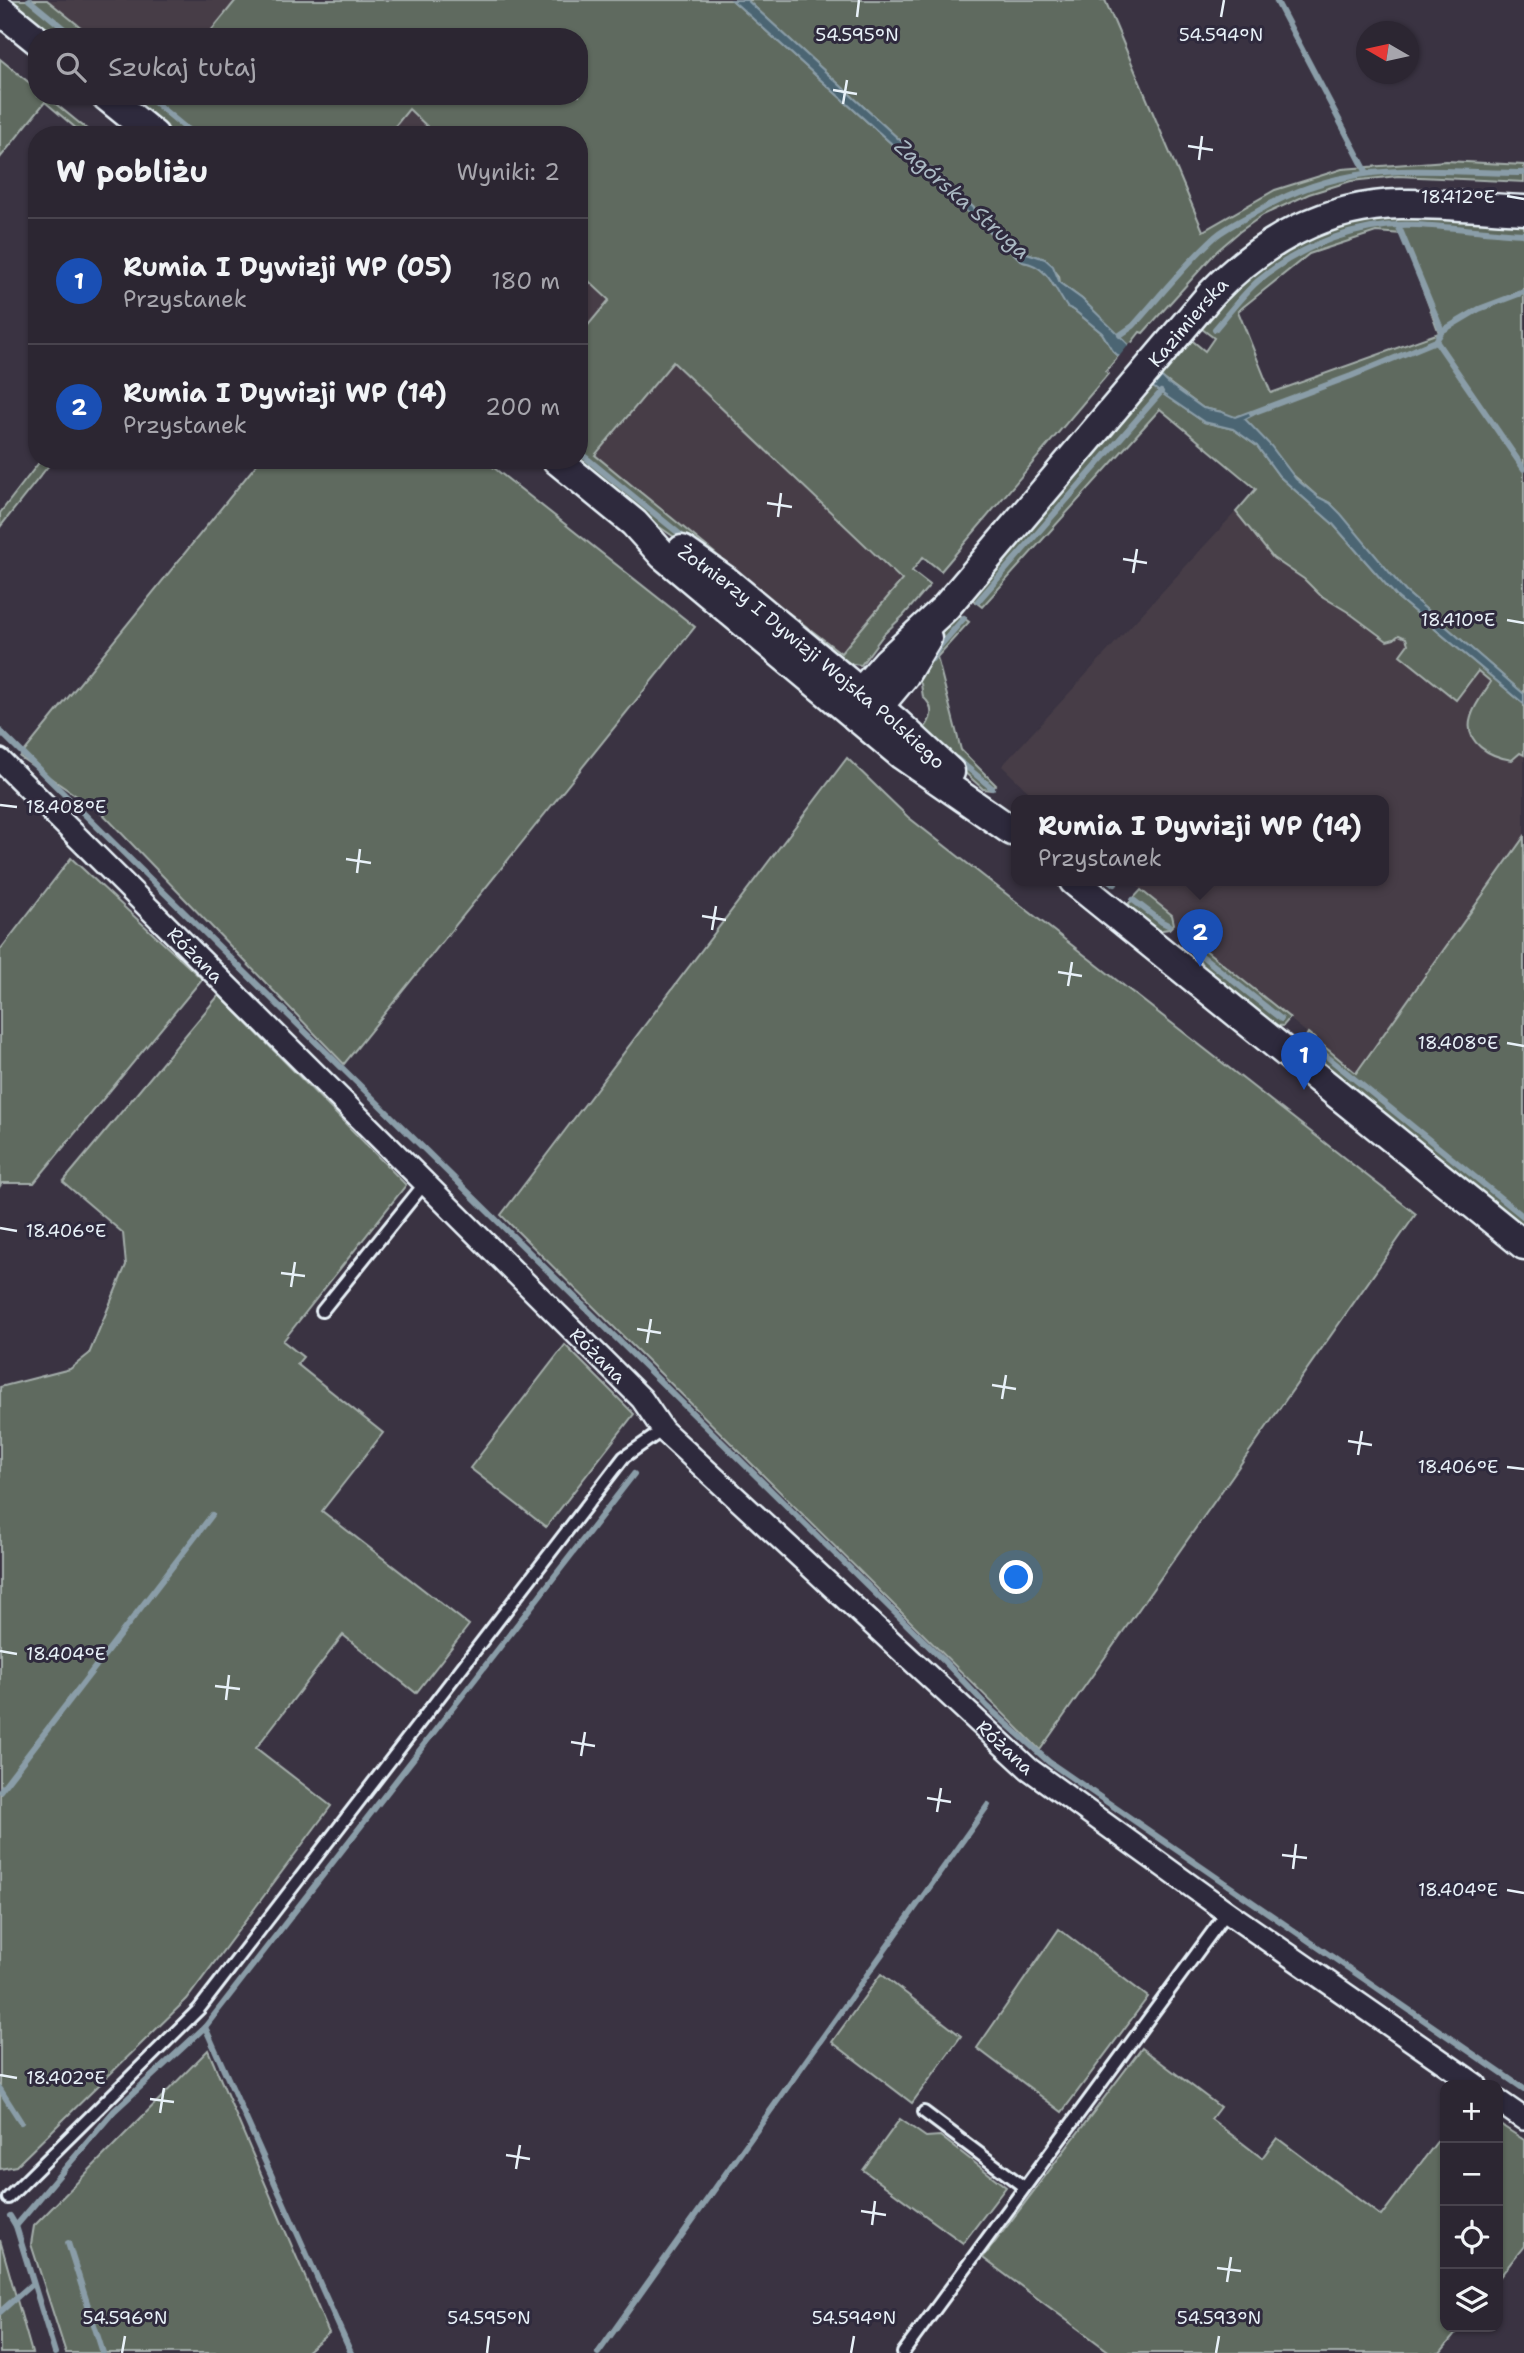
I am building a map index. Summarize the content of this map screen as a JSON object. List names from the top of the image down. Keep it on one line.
{"streets":{"street":["Kazimierska","Żołnierzy I Dywizji Wojska Polskiego","Różana"]},"crossings":[["Kazimierska","Żołnierzy I Dywizji Wojska Polskiego"]],"water":["Zagórska Struga"],"north":"left","page":{"search":"Szukaj tutaj","heading":["W pobliżu","Wyniki: 2"],"list":[{"mark":"1","name":"Rumia I Dywizji WP (05)","note":"Przystanek","value":"180 m"},{"mark":"2","name":"Rumia I Dywizji WP (14)","note":"Przystanek","value":"200 m"}],"popup":["Rumia I Dywizji WP (14)","Przystanek"],"pins":["2","1"],"map_buttons":["+","−"]},"coordinates":["54.595°N","54.594°N","18.412°E","18.410°E","18.408°E","18.406°E","18.404°E","18.402°E","54.596°N","54.593°N"]}
